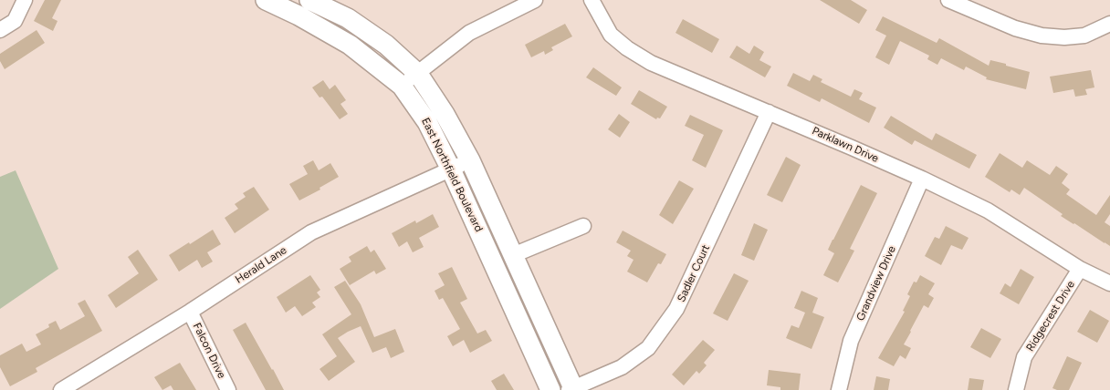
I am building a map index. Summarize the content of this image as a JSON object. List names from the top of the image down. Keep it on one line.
{"streets":{"main road":["East Northfield Boulevard"],"street":["Parklawn Drive","Herald Lane","Sadler Court","Grandview Drive","Ridgecrest Drive","Falcon Drive"]},"crossings":[["Parklawn Drive","Sadler Court"],["Parklawn Drive","Grandview Drive"],["Parklawn Drive","Ridgecrest Drive"],["East Northfield Boulevard","Herald Lane"],["East Northfield Boulevard","Sadler Court"],["Herald Lane","Falcon Drive"]]}
